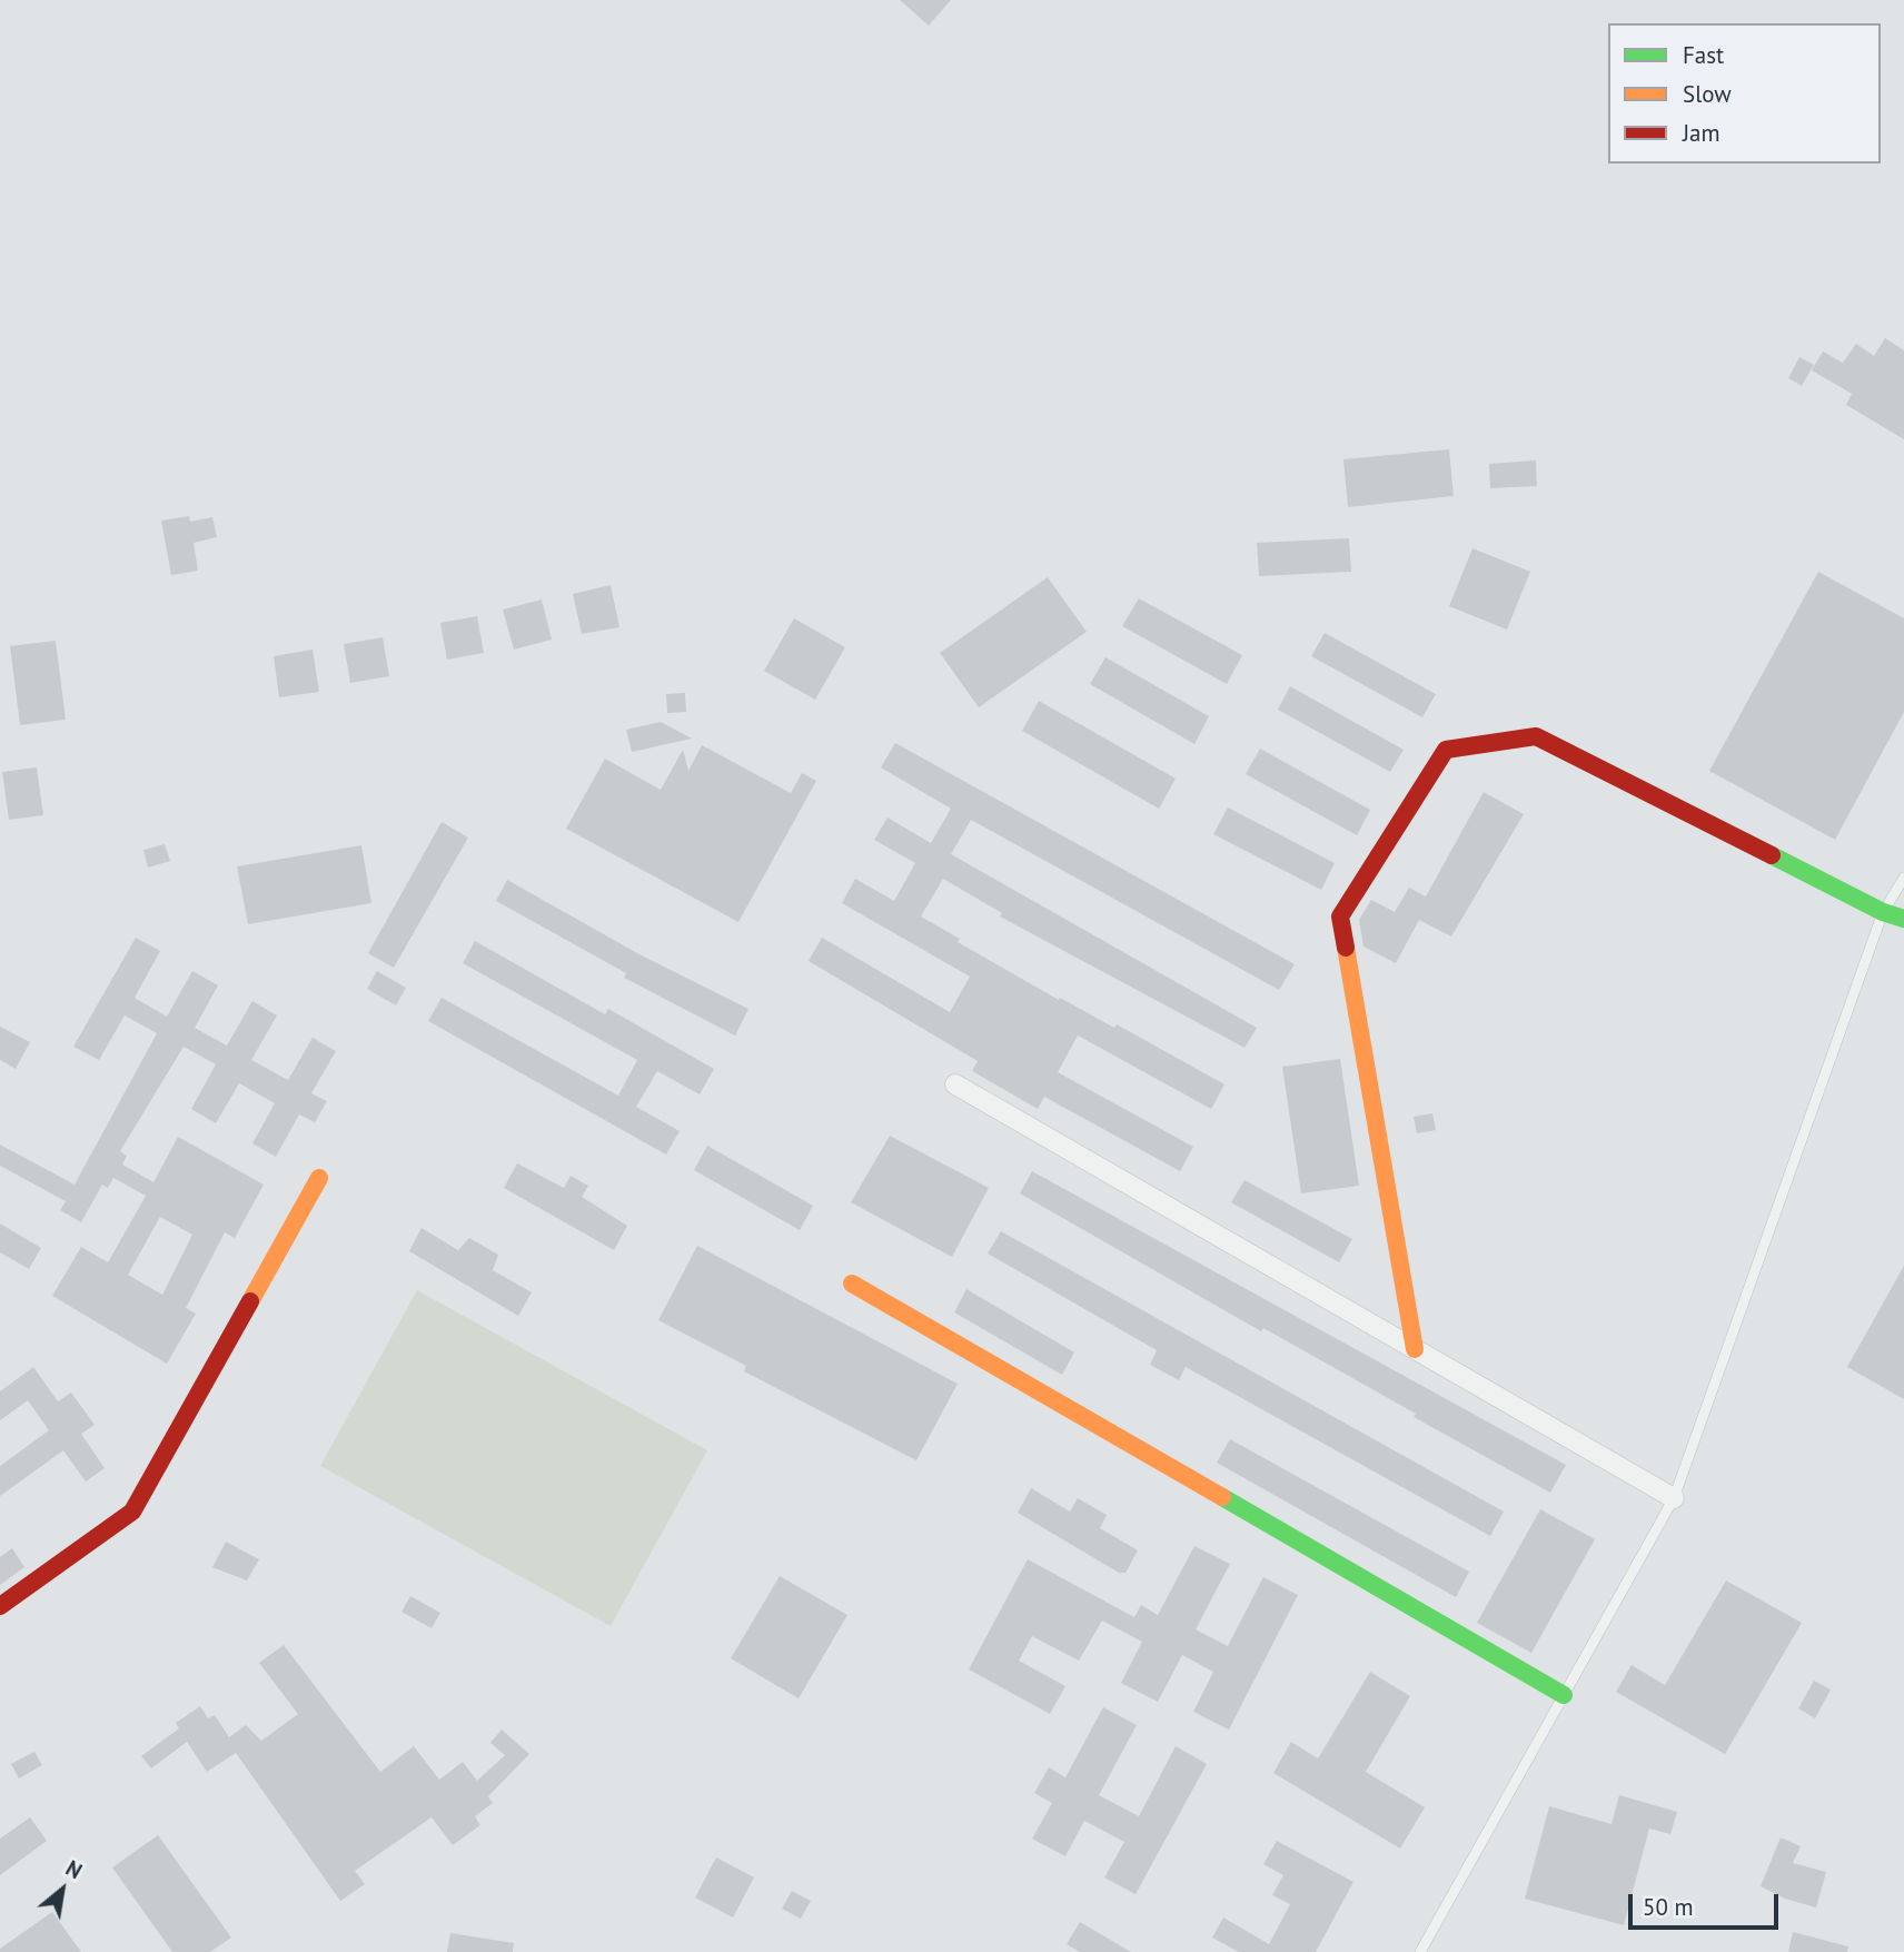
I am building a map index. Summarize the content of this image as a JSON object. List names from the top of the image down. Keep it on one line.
{"legend":["Fast","Slow","Jam"],"scale_bar":"50 m","north":"top right"}
